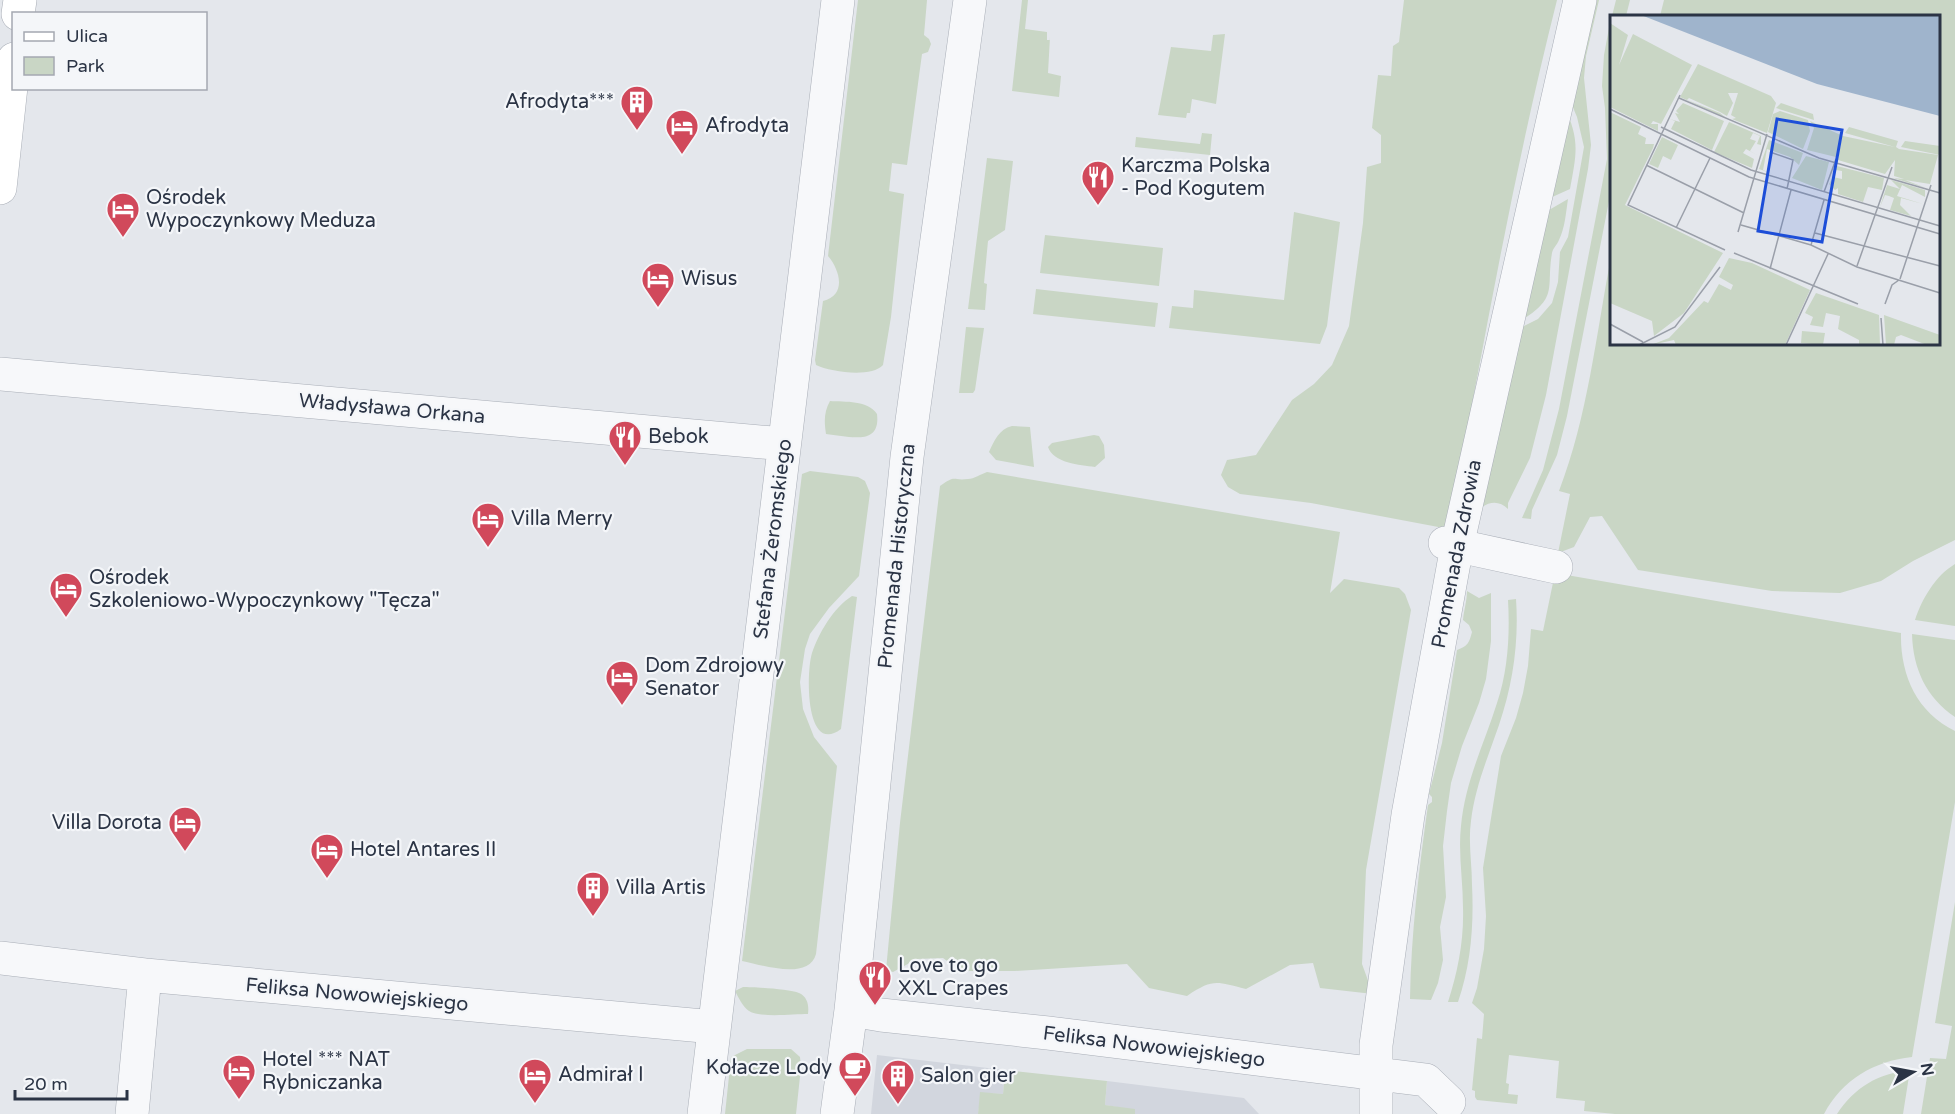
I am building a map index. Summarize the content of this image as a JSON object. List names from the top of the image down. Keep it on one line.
{"streets":{"street":["Władysława Orkana","Stefana Żeromskiego","Promenada Zdrowia","Promenada Historyczna","Feliksa Nowowiejskiego"]},"crossings":[["Władysława Orkana","Stefana Żeromskiego"],["Stefana Żeromskiego","Feliksa Nowowiejskiego"],["Promenada Zdrowia","Feliksa Nowowiejskiego"],["Promenada Historyczna","Feliksa Nowowiejskiego"]],"places":{"building":["Afrodyta***","Villa Artis","Salon gier"],"hotel":["Afrodyta","Ośrodek Wypoczynkowy Meduza","Wisus","Villa Merry","Ośrodek Szkoleniowo-Wypoczynkowy \"Tęcza\"","Dom Zdrojowy Senator","Villa Dorota","Hotel Antares II","Hotel *** NAT Rybniczanka","Admirał I"],"restaurant":["Karczma Polska - Pod Kogutem","Bebok","Love to go XXL Crapes"],"cafe":["Kołacze Lody"]},"legend":["Ulica","Park"],"scale_bar":"20 m","north":"right"}
